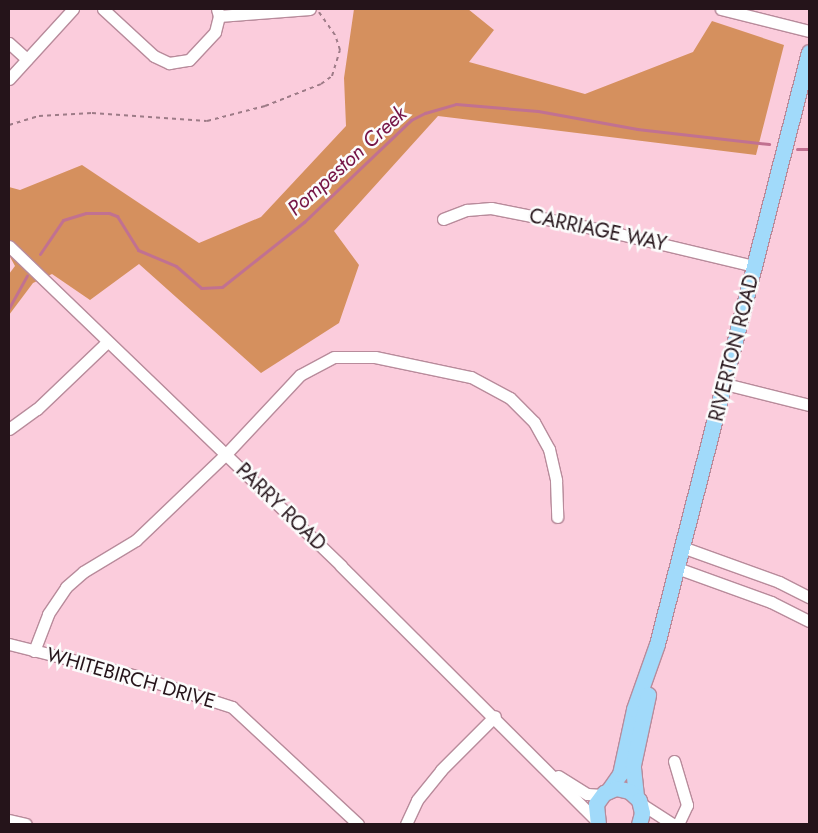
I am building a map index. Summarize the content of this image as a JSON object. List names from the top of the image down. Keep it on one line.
{"streets":{"main road":["RIVERTON ROAD"],"street":["CARRIAGE WAY","PARRY ROAD","WHITEBIRCH DRIVE"]},"crossings":[["CARRIAGE WAY","RIVERTON ROAD"],["RIVERTON ROAD","PARRY ROAD"]],"water":["Pompeston Creek"]}
